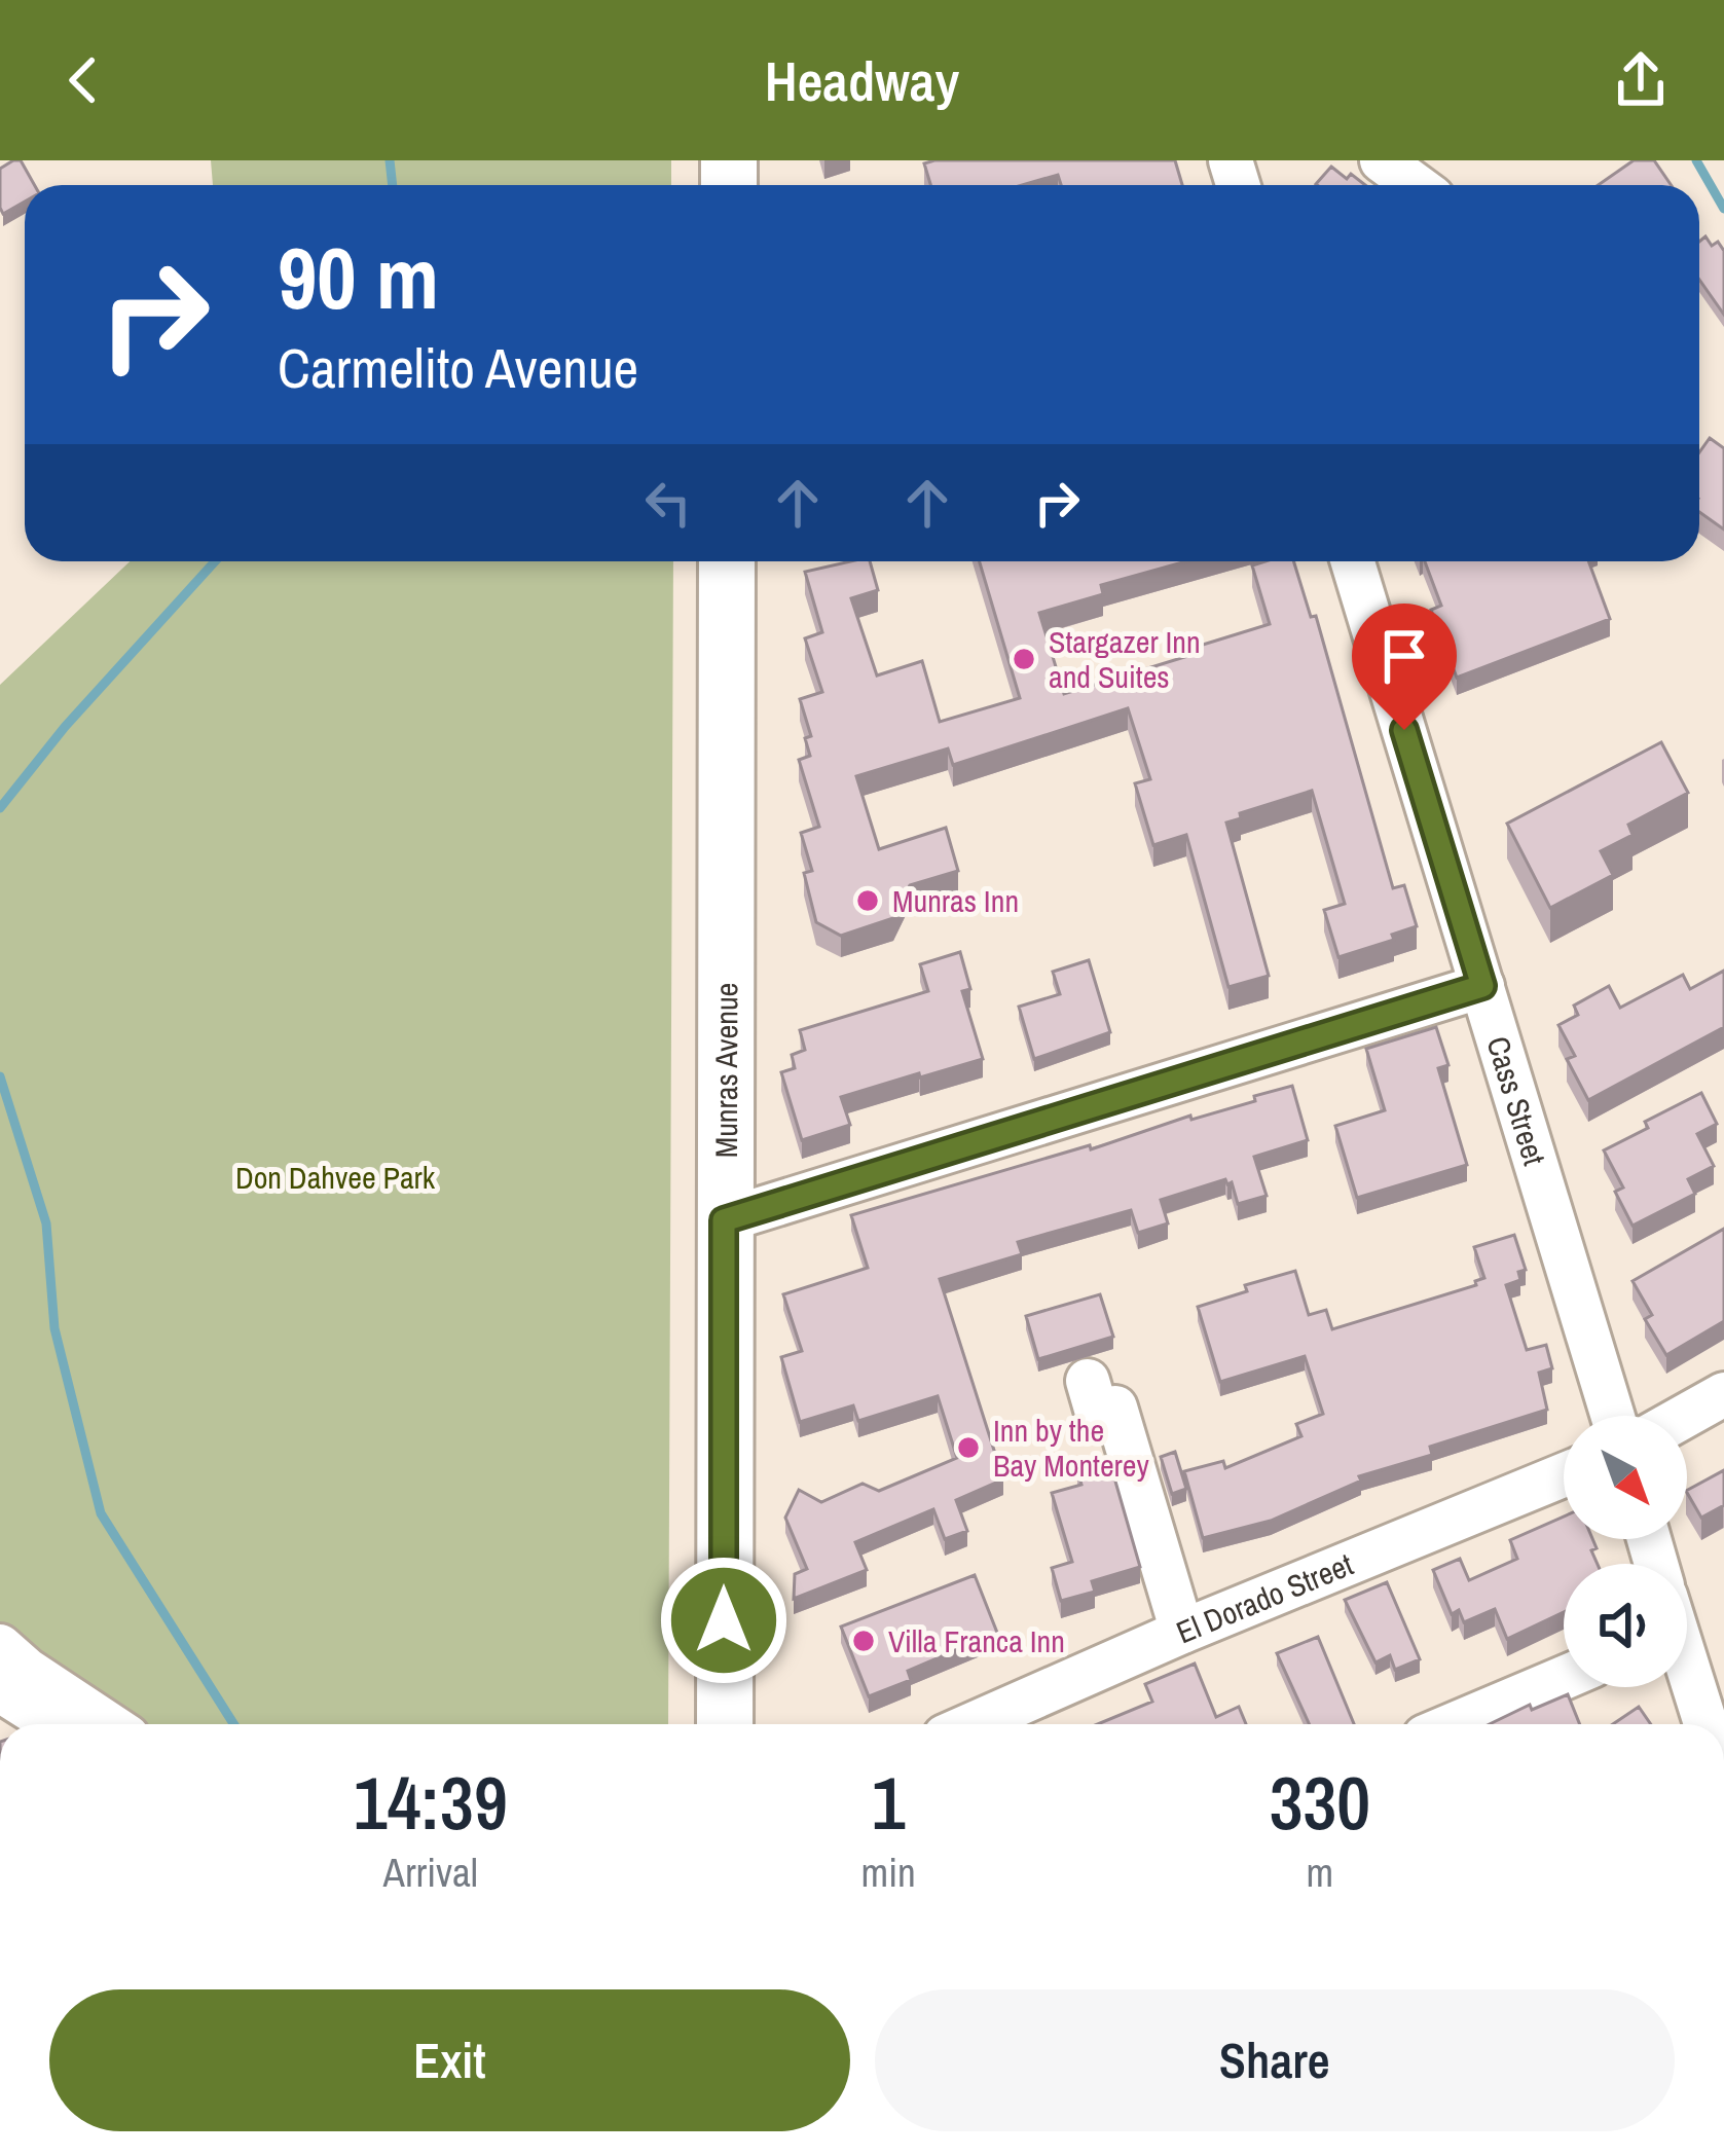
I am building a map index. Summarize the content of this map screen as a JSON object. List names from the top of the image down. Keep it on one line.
{"streets":{"main road":["Munras Avenue"],"street":["Cass Street","El Dorado Street"]},"parks":["Don Dahvee Park"],"places":["Stargazer Inn and Suites","Munras Inn","Inn by the Bay Monterey","Villa Franca Inn"],"north":"bottom right","page":{"header":"Headway","turn":["90 m","Carmelito Avenue"],"eta":["14:39","Arrival","1","min","330","m"],"buttons":["Exit","Share"]}}
